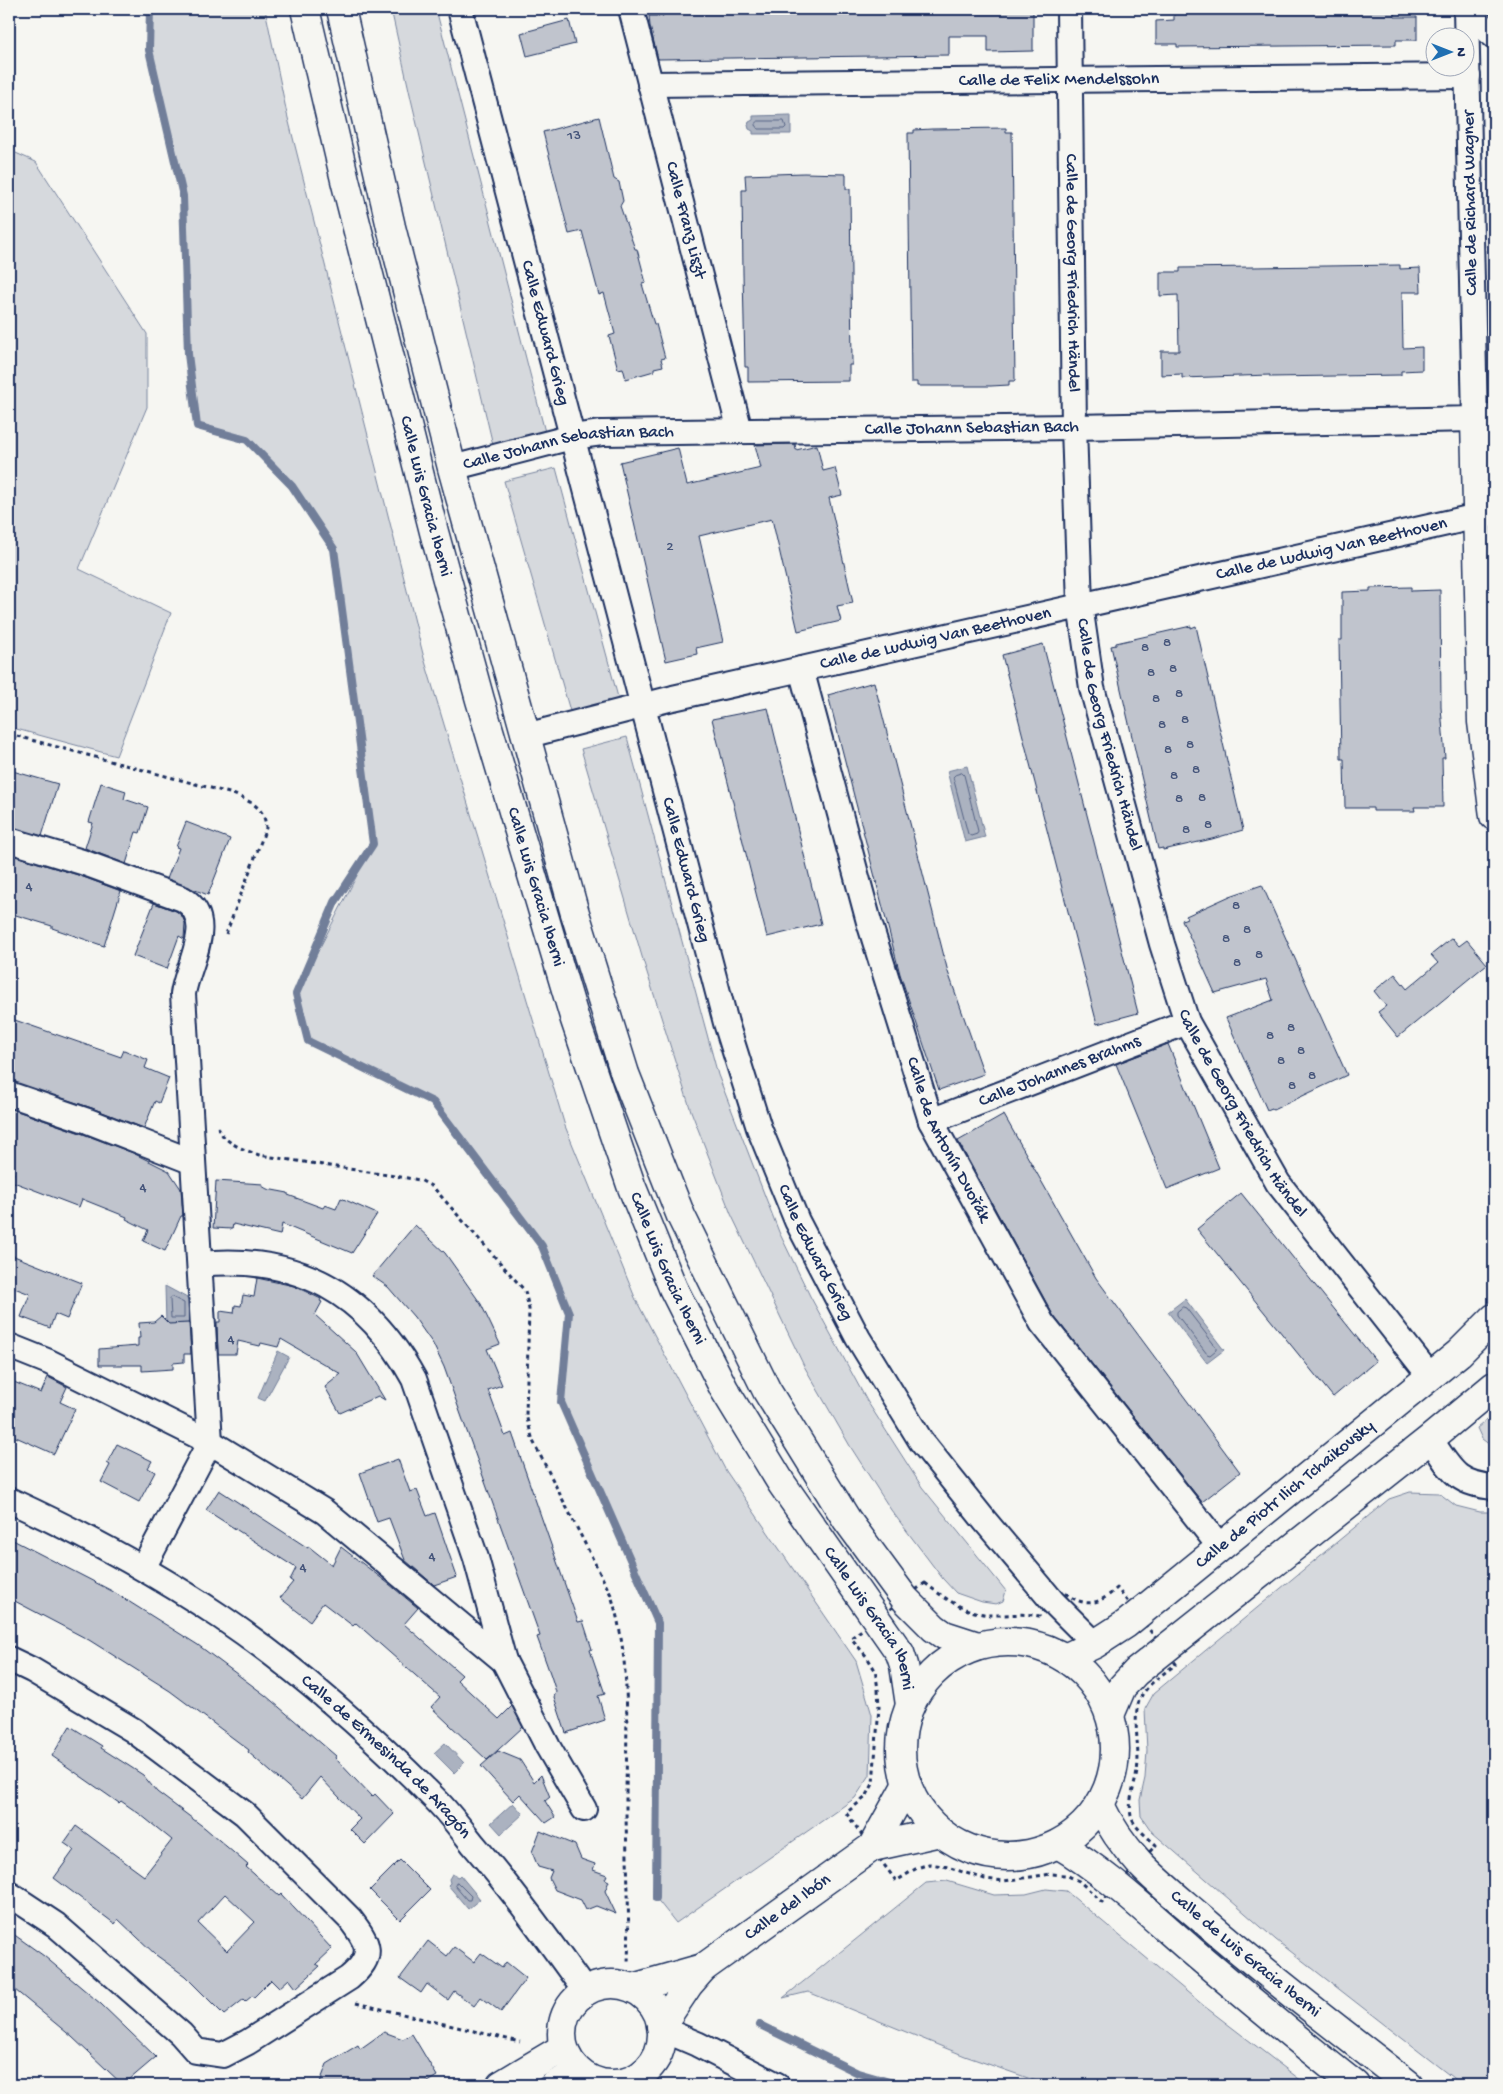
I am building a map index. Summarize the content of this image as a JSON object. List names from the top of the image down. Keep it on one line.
{"streets":{"main road":["Calle de Richard Wagner","Calle Luis Gracia Iberni","Calle de Piotr Ilich Tchaikovsky","Calle del Ibón","Calle de Luis Gracia Iberni"],"street":["Calle de Felix Mendelssohn","Calle Franz Liszt","Calle de Georg Friedrich Händel","Calle Edward Grieg","Calle Johann Sebastian Bach","Calle de Ludwig Van Beethoven","Calle Johannes Brahms","Calle de Antonín Dvořák","Calle de Ermesinda de Aragón"]},"crossings":[["Calle de Felix Mendelssohn","Calle Franz Liszt"],["Calle de Felix Mendelssohn","Calle de Georg Friedrich Händel"],["Calle de Richard Wagner","Calle Johann Sebastian Bach"],["Calle de Richard Wagner","Calle de Ludwig Van Beethoven"],["Calle Franz Liszt","Calle Johann Sebastian Bach"],["Calle de Georg Friedrich Händel","Calle Johann Sebastian Bach"],["Calle de Georg Friedrich Händel","Calle de Ludwig Van Beethoven"],["Calle de Georg Friedrich Händel","Calle Johannes Brahms"],["Calle de Georg Friedrich Händel","Calle de Piotr Ilich Tchaikovsky"],["Calle Edward Grieg","Calle Johann Sebastian Bach"],["Calle Edward Grieg","Calle de Ludwig Van Beethoven"],["Calle Edward Grieg","Calle de Piotr Ilich Tchaikovsky"],["Calle Johann Sebastian Bach","Calle Luis Gracia Iberni"],["Calle Luis Gracia Iberni","Calle de Ludwig Van Beethoven"],["Calle de Ludwig Van Beethoven","Calle de Antonín Dvořák"],["Calle Johannes Brahms","Calle de Antonín Dvořák"],["Calle de Antonín Dvořák","Calle de Piotr Ilich Tchaikovsky"],["Calle de Ermesinda de Aragón","Calle del Ibón"]],"house_numbers":["13","2","8","8","8","8","8","8","8","8","8","8","8","8","8","8","8","8","4","8","8","8","8","8","8","8","8","8","8","8","4","4","4","4"],"north":"right"}
